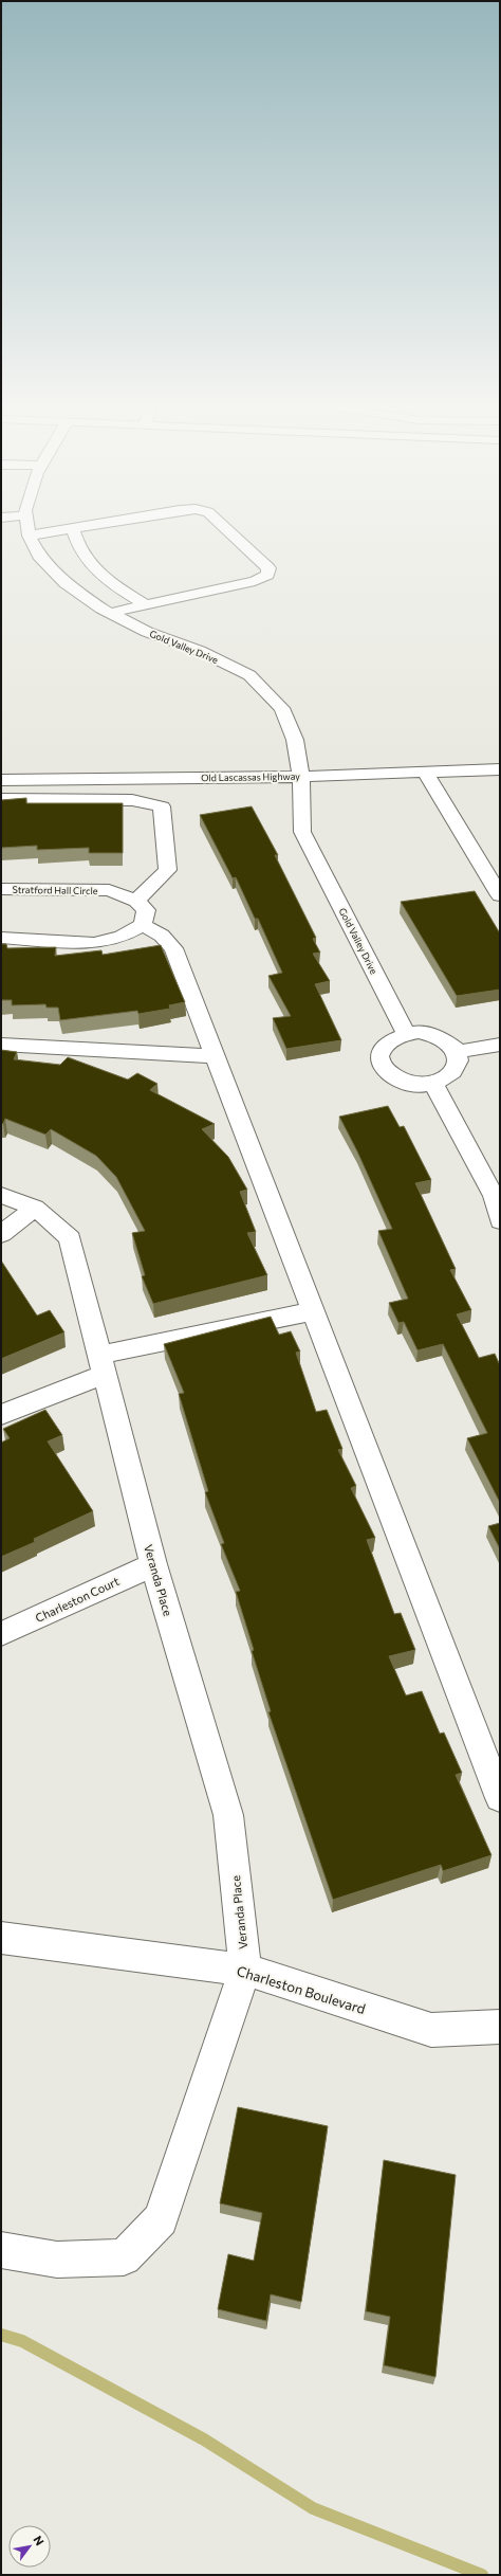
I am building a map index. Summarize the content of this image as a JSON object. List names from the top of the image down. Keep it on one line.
{"streets":{"street":["Gold Valley Drive","Old Lascassas Highway","Stratford Hall Circle","Veranda Place","Charleston Court","Charleston Boulevard"]},"crossings":[["Gold Valley Drive","Old Lascassas Highway"],["Veranda Place","Charleston Court"],["Veranda Place","Charleston Boulevard"]],"north":"top right"}
